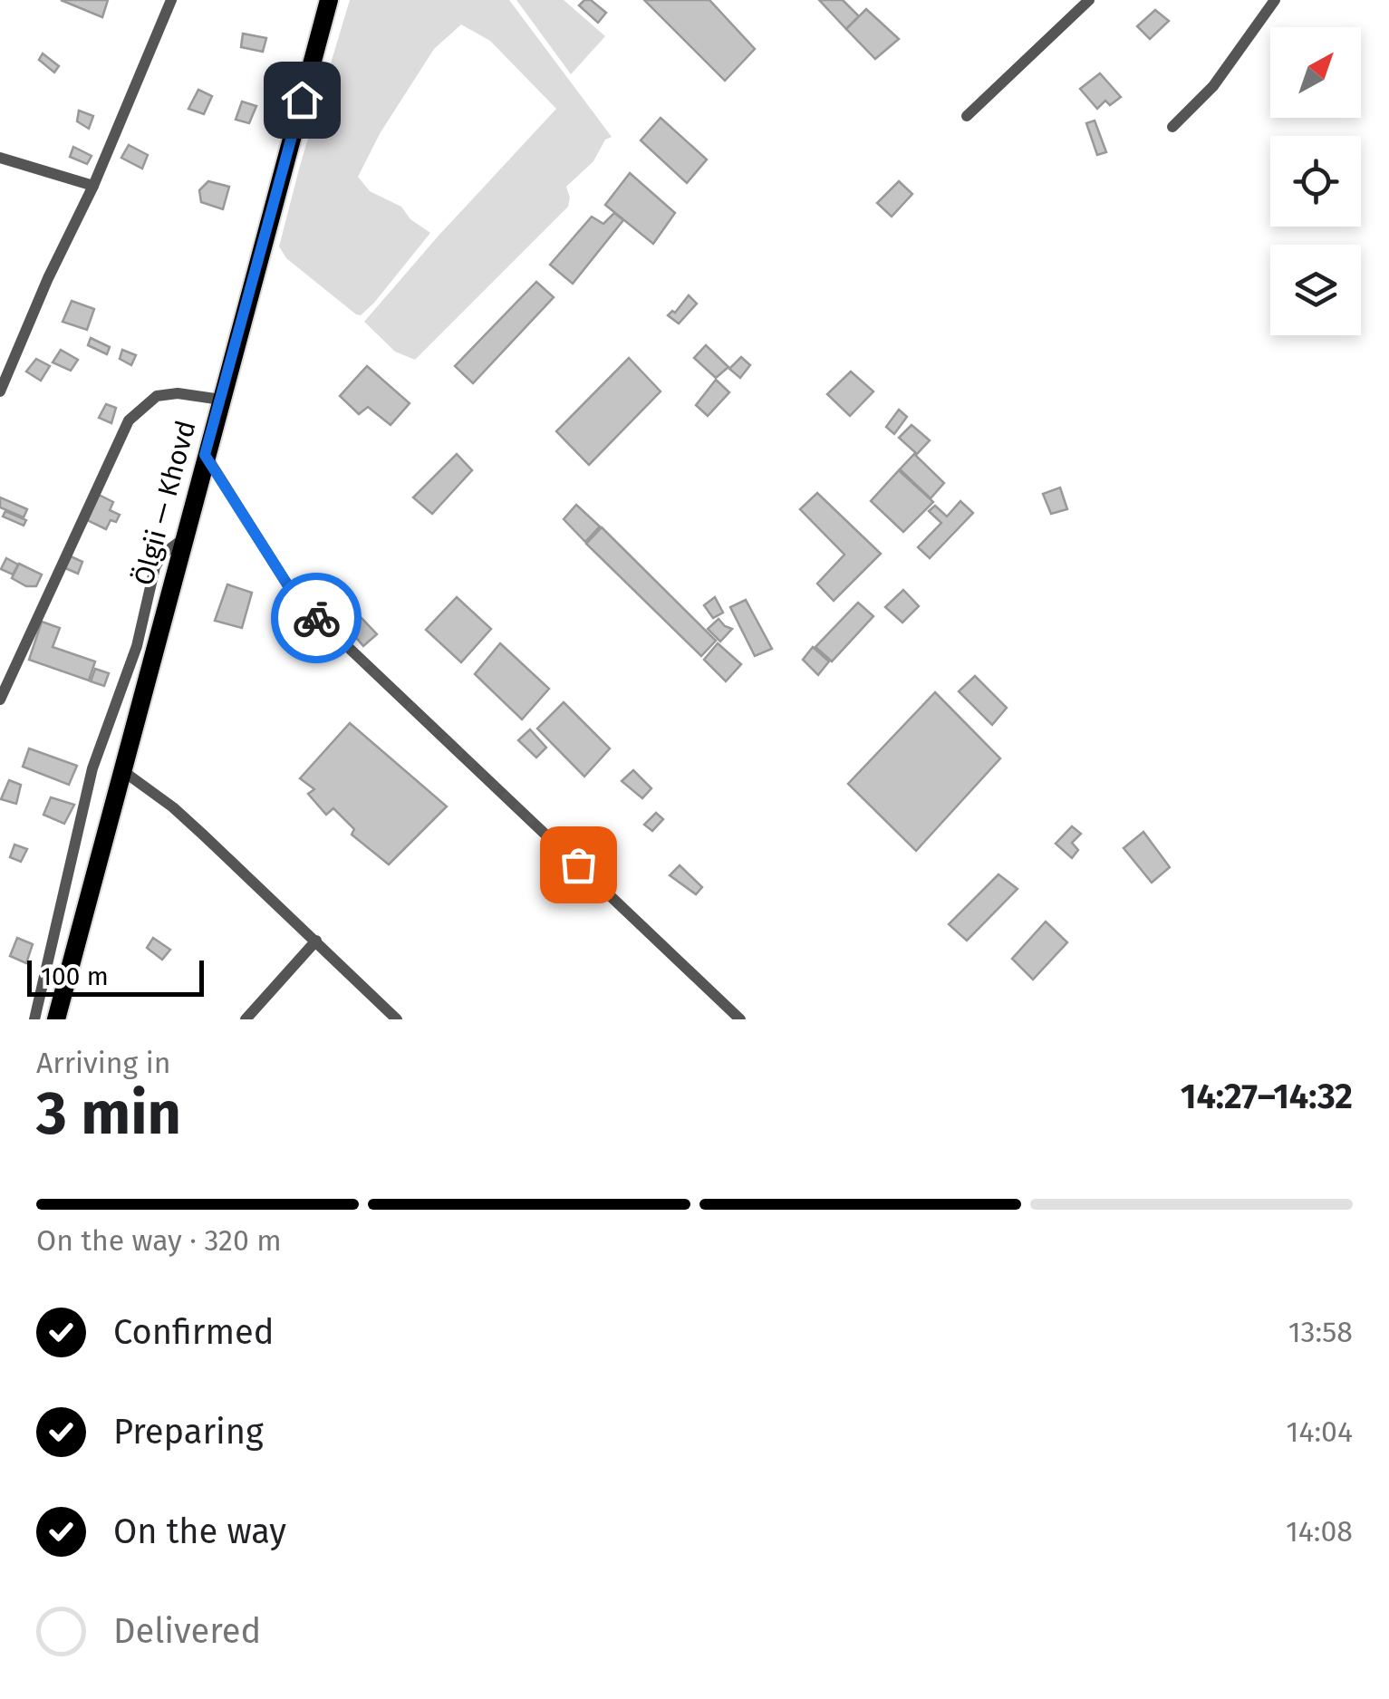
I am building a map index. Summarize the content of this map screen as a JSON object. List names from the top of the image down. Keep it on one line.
{"streets":{"highway":["Ölgii — Khovd"]},"scale_bar":"100 m","north":"top right","page":{"scale":"100 m","heading":["3 min","Arriving in","14:27–14:32"],"bar":"On the way · 320 m","list":[["Confirmed","13:58"],["Preparing","14:04"],["On the way","14:08"],"Delivered"]}}
